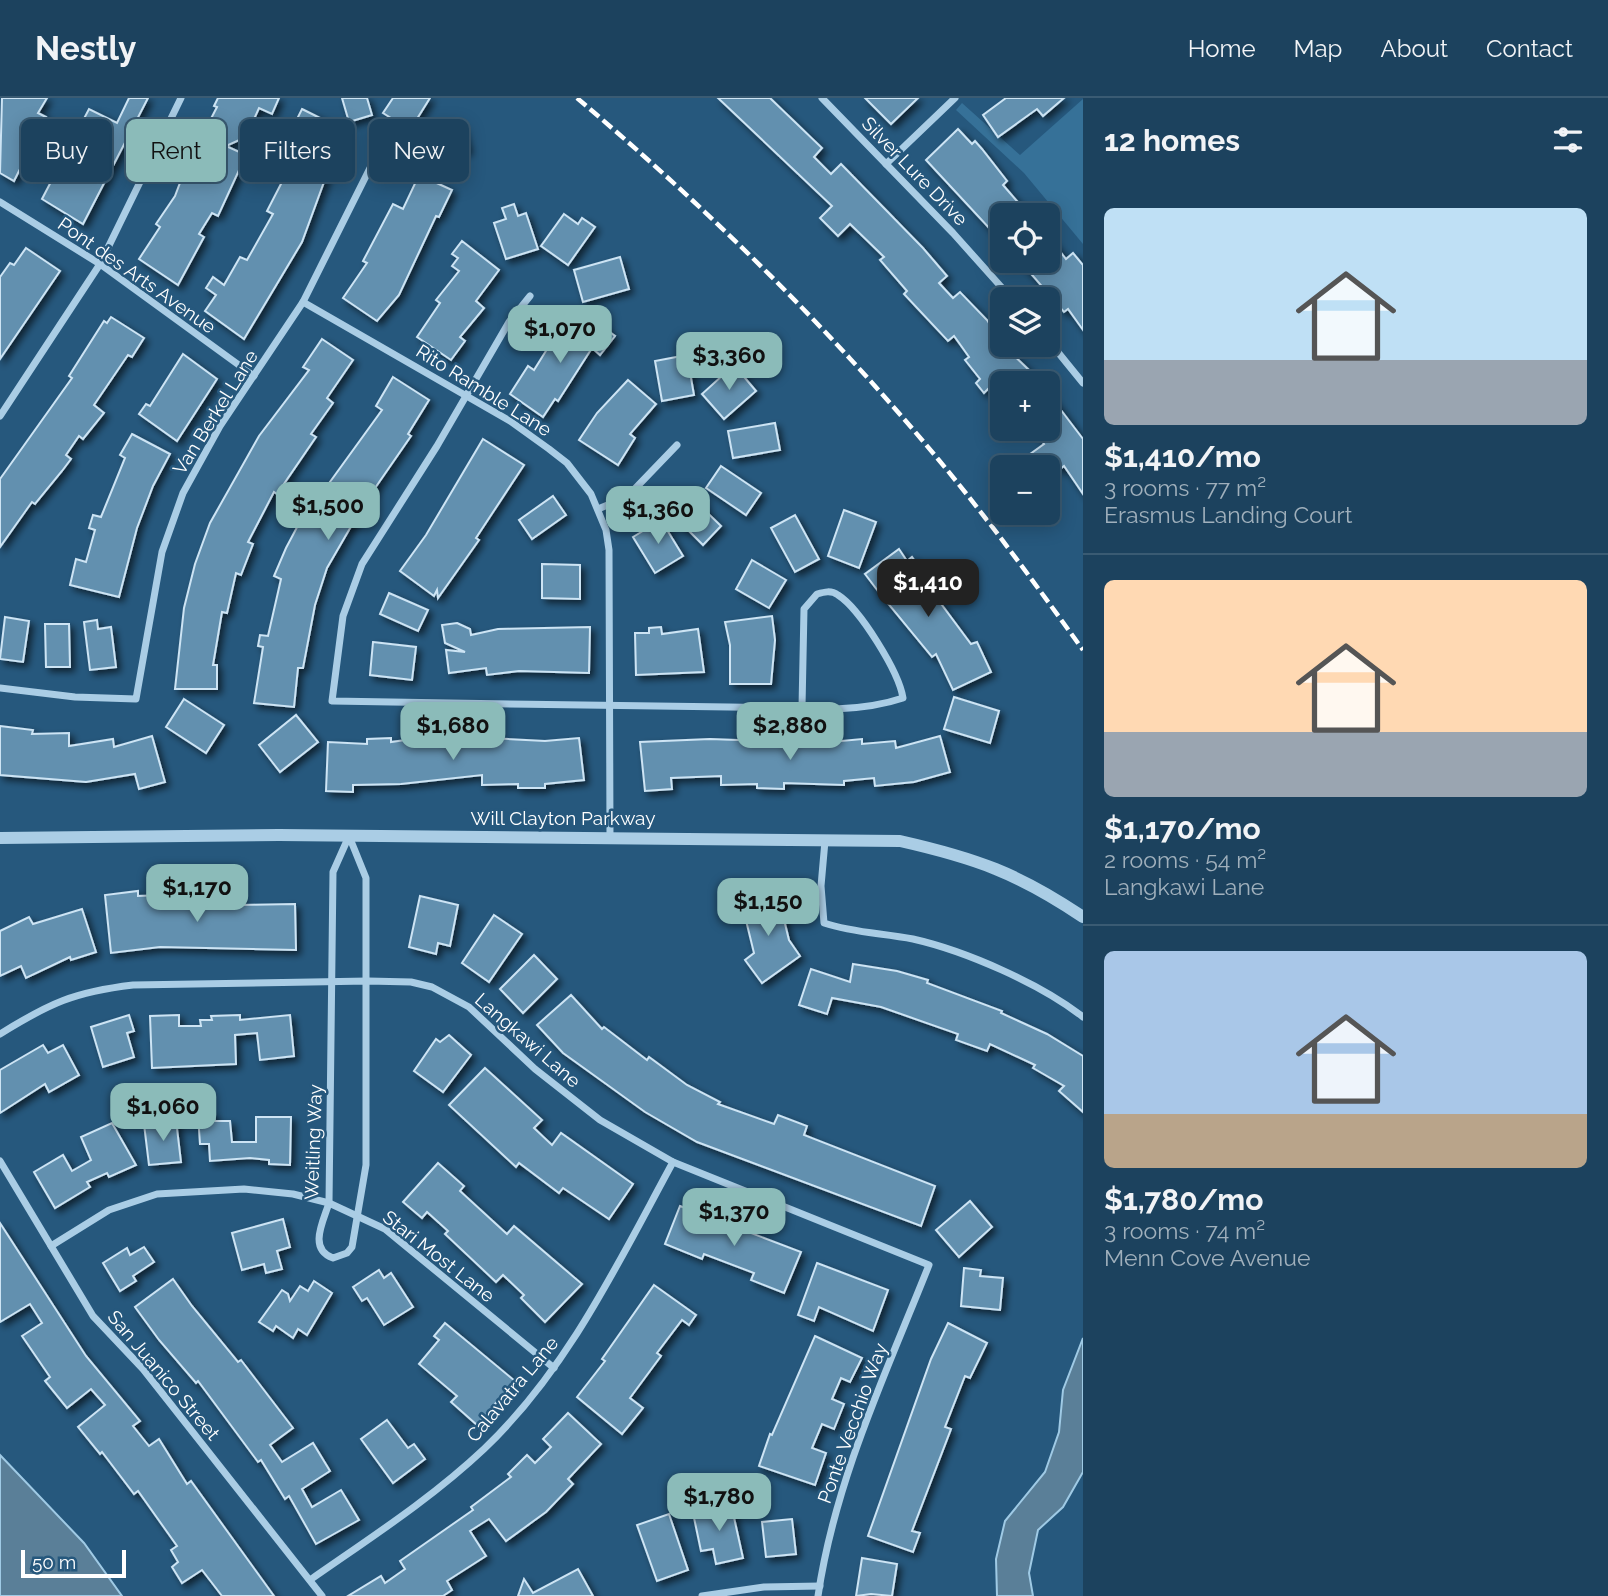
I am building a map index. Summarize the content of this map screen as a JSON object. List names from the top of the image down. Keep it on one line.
{"streets":{"street":["Silver Lure Drive","Pont des Arts Avenue","Rito Ramble Lane","Van Berkel Lane","Will Clayton Parkway","Langkawi Lane","Weitling Way","Stari Most Lane","San Juanico Street","Calavatra Lane","Ponte Vecchio Way"]},"crossings":[["Pont des Arts Avenue","Van Berkel Lane"],["Rito Ramble Lane","Van Berkel Lane"],["Rito Ramble Lane","Will Clayton Parkway"],["Will Clayton Parkway","Weitling Way"],["Langkawi Lane","Weitling Way"],["Langkawi Lane","Calavatra Lane"],["Langkawi Lane","Ponte Vecchio Way"],["Weitling Way","Stari Most Lane"],["Stari Most Lane","San Juanico Street"],["Stari Most Lane","Calavatra Lane"],["San Juanico Street","Calavatra Lane"]],"scale_bar":"50 m","page":{"header":"Nestly","nav":["Home","Map","About","Contact"],"heading":"12 homes","chip":["Buy","Rent","Filters","New"],"list":[{"name":"$1,410/mo","note":"3 rooms · 77 m² · Erasmus Landing Court"},{"name":"$1,170/mo","note":"2 rooms · 54 m² · Langkawi Lane"},{"name":"$1,780/mo","note":"3 rooms · 74 m² · Menn Cove Avenue"}],"map_buttons":["+","−"],"price":["$1,070","$3,360","$1,500","$1,360","$1,410","$1,680","$2,880","$1,170","$1,150","$1,060","$1,370","$1,780"],"scale":"50 m"}}
